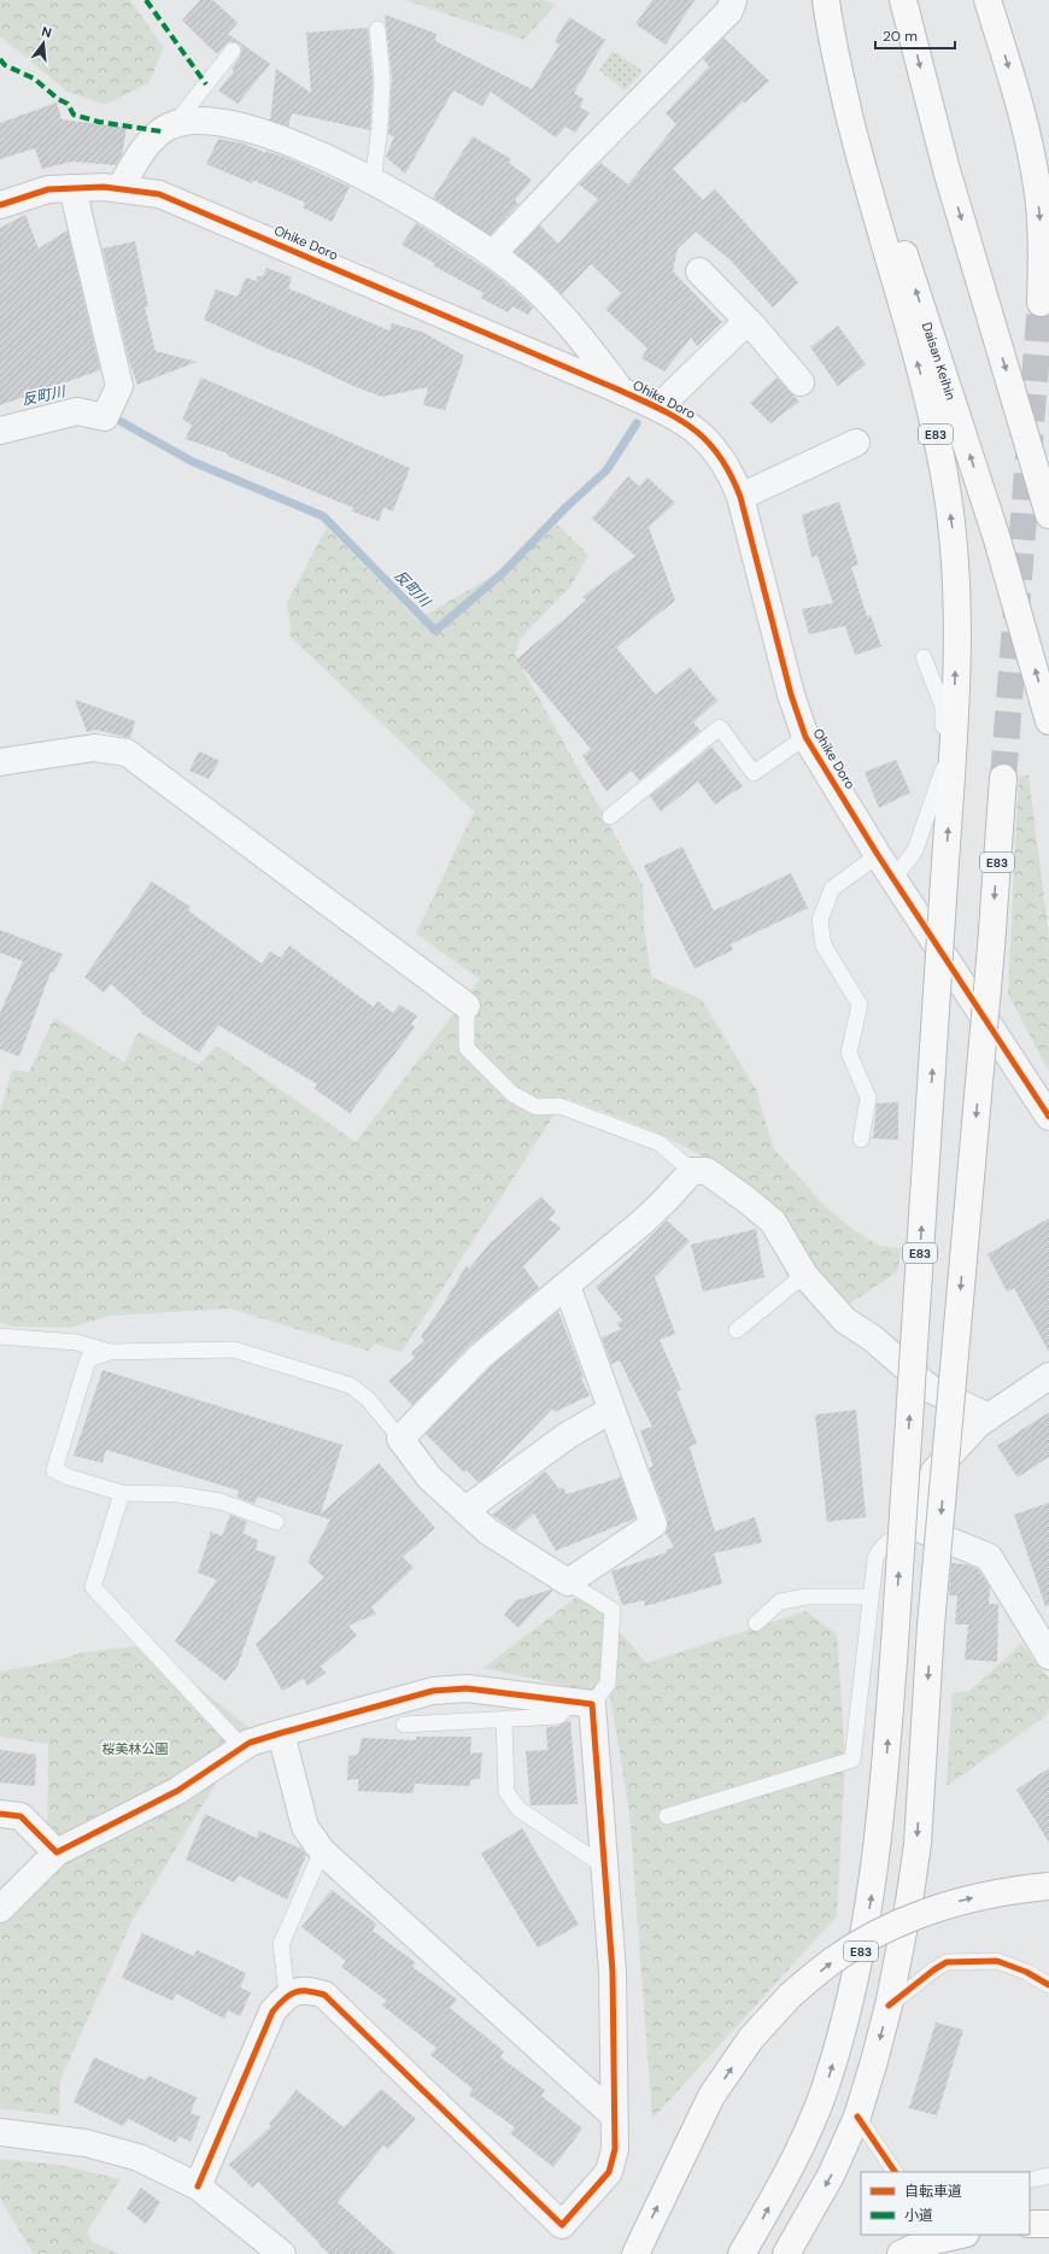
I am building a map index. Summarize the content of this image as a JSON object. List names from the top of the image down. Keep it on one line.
{"streets":{"highway":["Daisan Keihin","E83"],"street":["Ohike Doro"]},"water":["反町川"],"parks":["桜美林公園"],"legend":["自転車道","小道"],"scale_bar":"20 m","north":"top"}
